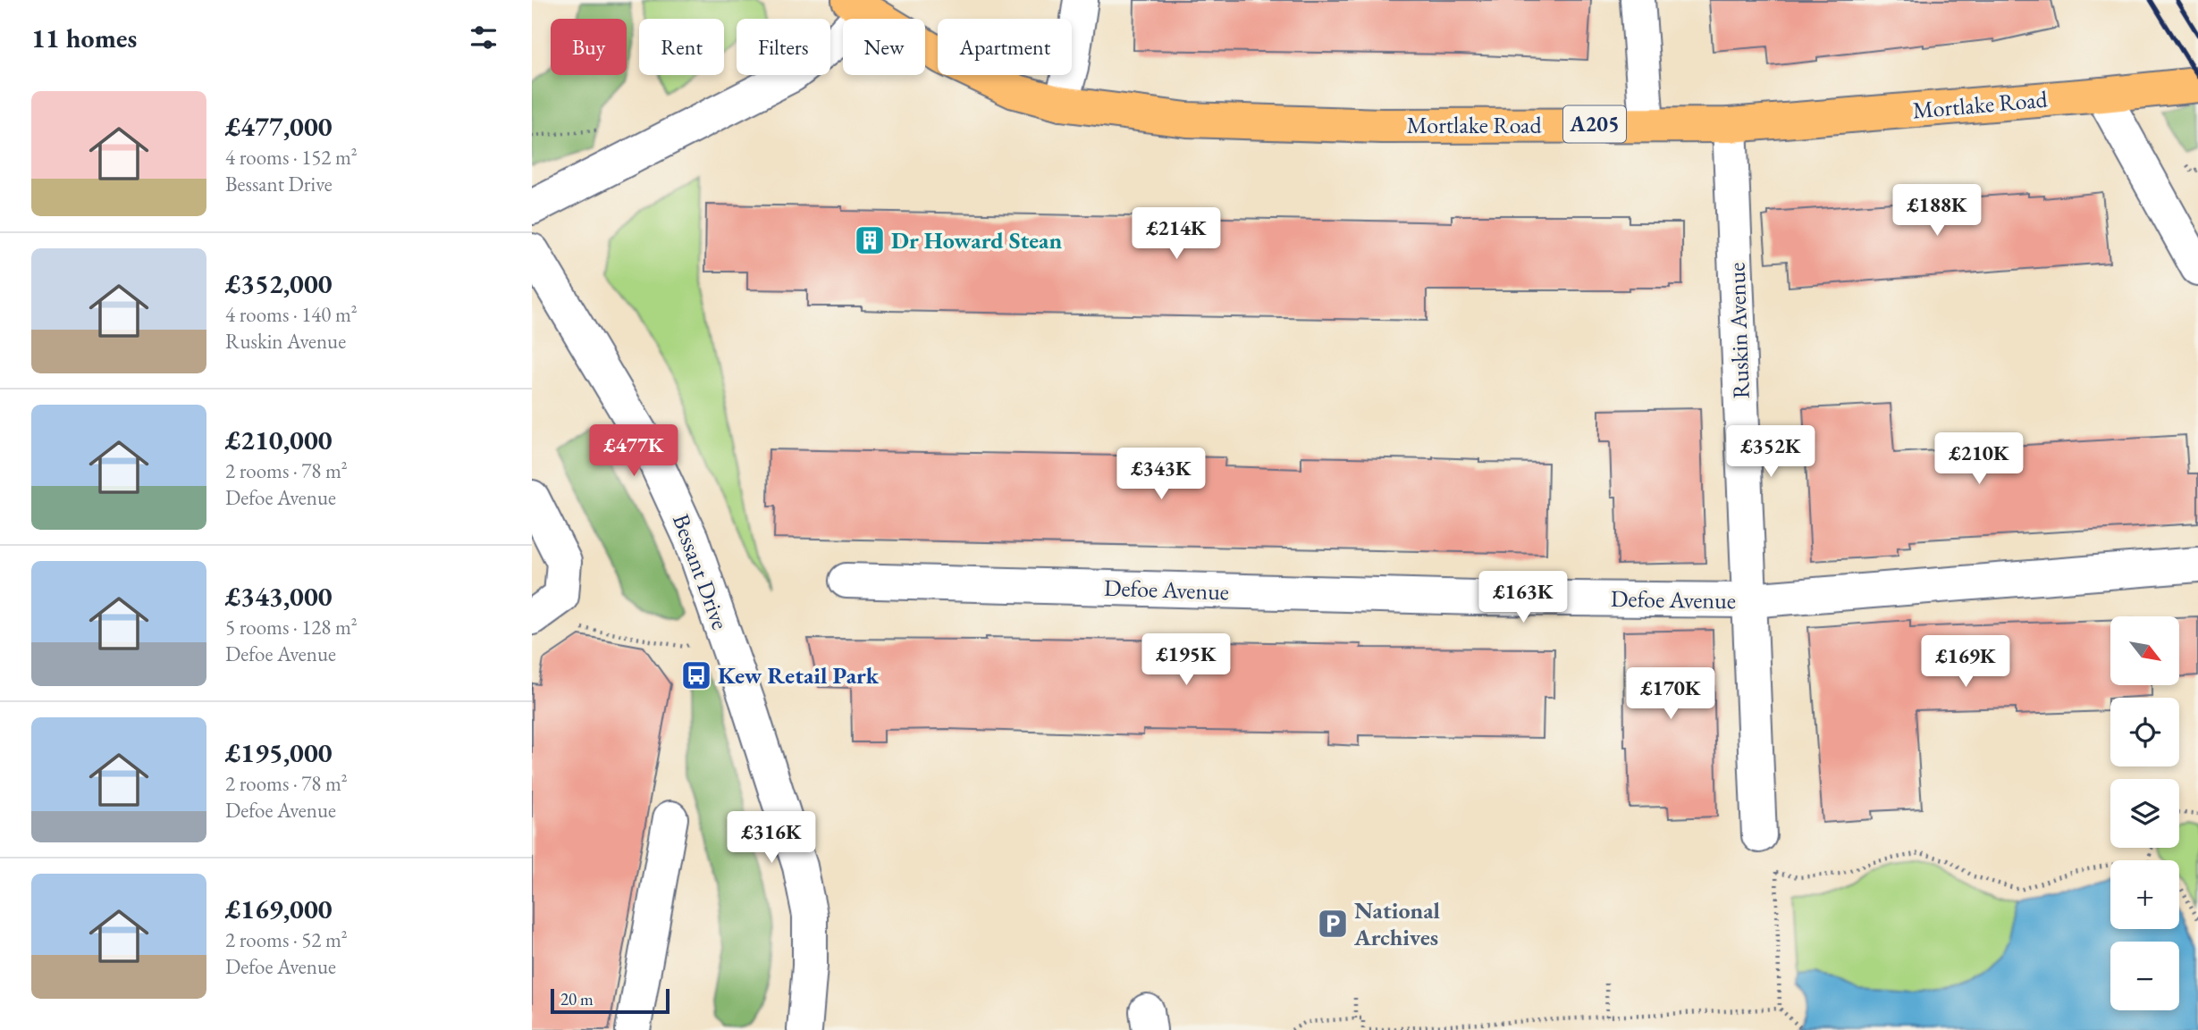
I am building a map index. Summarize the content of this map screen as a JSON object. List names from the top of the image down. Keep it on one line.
{"streets":{"highway":["Mortlake Road","A205"],"street":["Ruskin Avenue","Bessant Drive","Defoe Avenue"]},"crossings":[["Mortlake Road","Ruskin Avenue"],["Ruskin Avenue","Defoe Avenue"]],"places":{"building":["Dr Howard Stean"],"bus stop":["Kew Retail Park"],"parking":["National Archives"]},"scale_bar":"20 m","north":"bottom right","page":{"heading":"11 homes","chip":["Buy","Rent","Filters","New","Apartment"],"list":[{"name":"£477,000","note":"4 rooms · 152 m² · Bessant Drive"},{"name":"£352,000","note":"4 rooms · 140 m² · Ruskin Avenue"},{"name":"£210,000","note":"2 rooms · 78 m² · Defoe Avenue"},{"name":"£343,000","note":"5 rooms · 128 m² · Defoe Avenue"},{"name":"£195,000","note":"2 rooms · 78 m² · Defoe Avenue"},{"name":"£169,000","note":"2 rooms · 52 m² · Defoe Avenue"}],"price":["£188K","£214K","£477K","£352K","£210K","£343K","£163K","£195K","£169K","£170K","£316K"],"map_buttons":["+","−"],"scale":"20 m"}}
